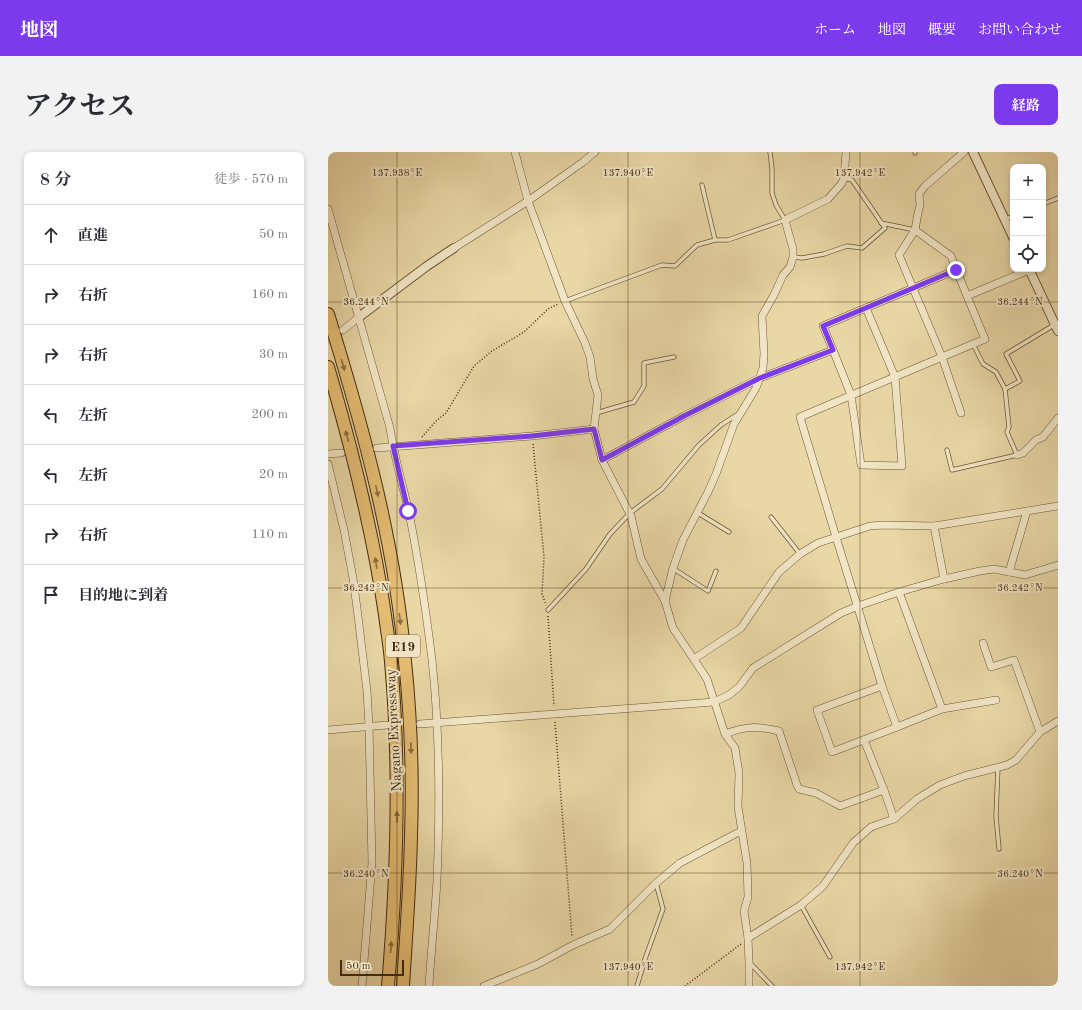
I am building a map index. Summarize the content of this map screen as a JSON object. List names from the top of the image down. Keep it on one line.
{"streets":{"highway":["E19","Nagano Expressway"]},"scale_bar":"50 m","page":{"header":"地図","nav":["ホーム","地図","概要","お問い合わせ"],"title":"アクセス","buttons":"経路","heading":["8 分","徒歩 · 570 m"],"map_buttons":["+","−"],"list":[["直進","50 m"],["右折","160 m"],["右折","30 m"],["左折","200 m"],["左折","20 m"],["右折","110 m"],"目的地に到着"],"scale":"50 m"},"coordinates":["137.938°E","137.940°E","137.942°E","36.244°N","36.242°N","36.240°N"]}
